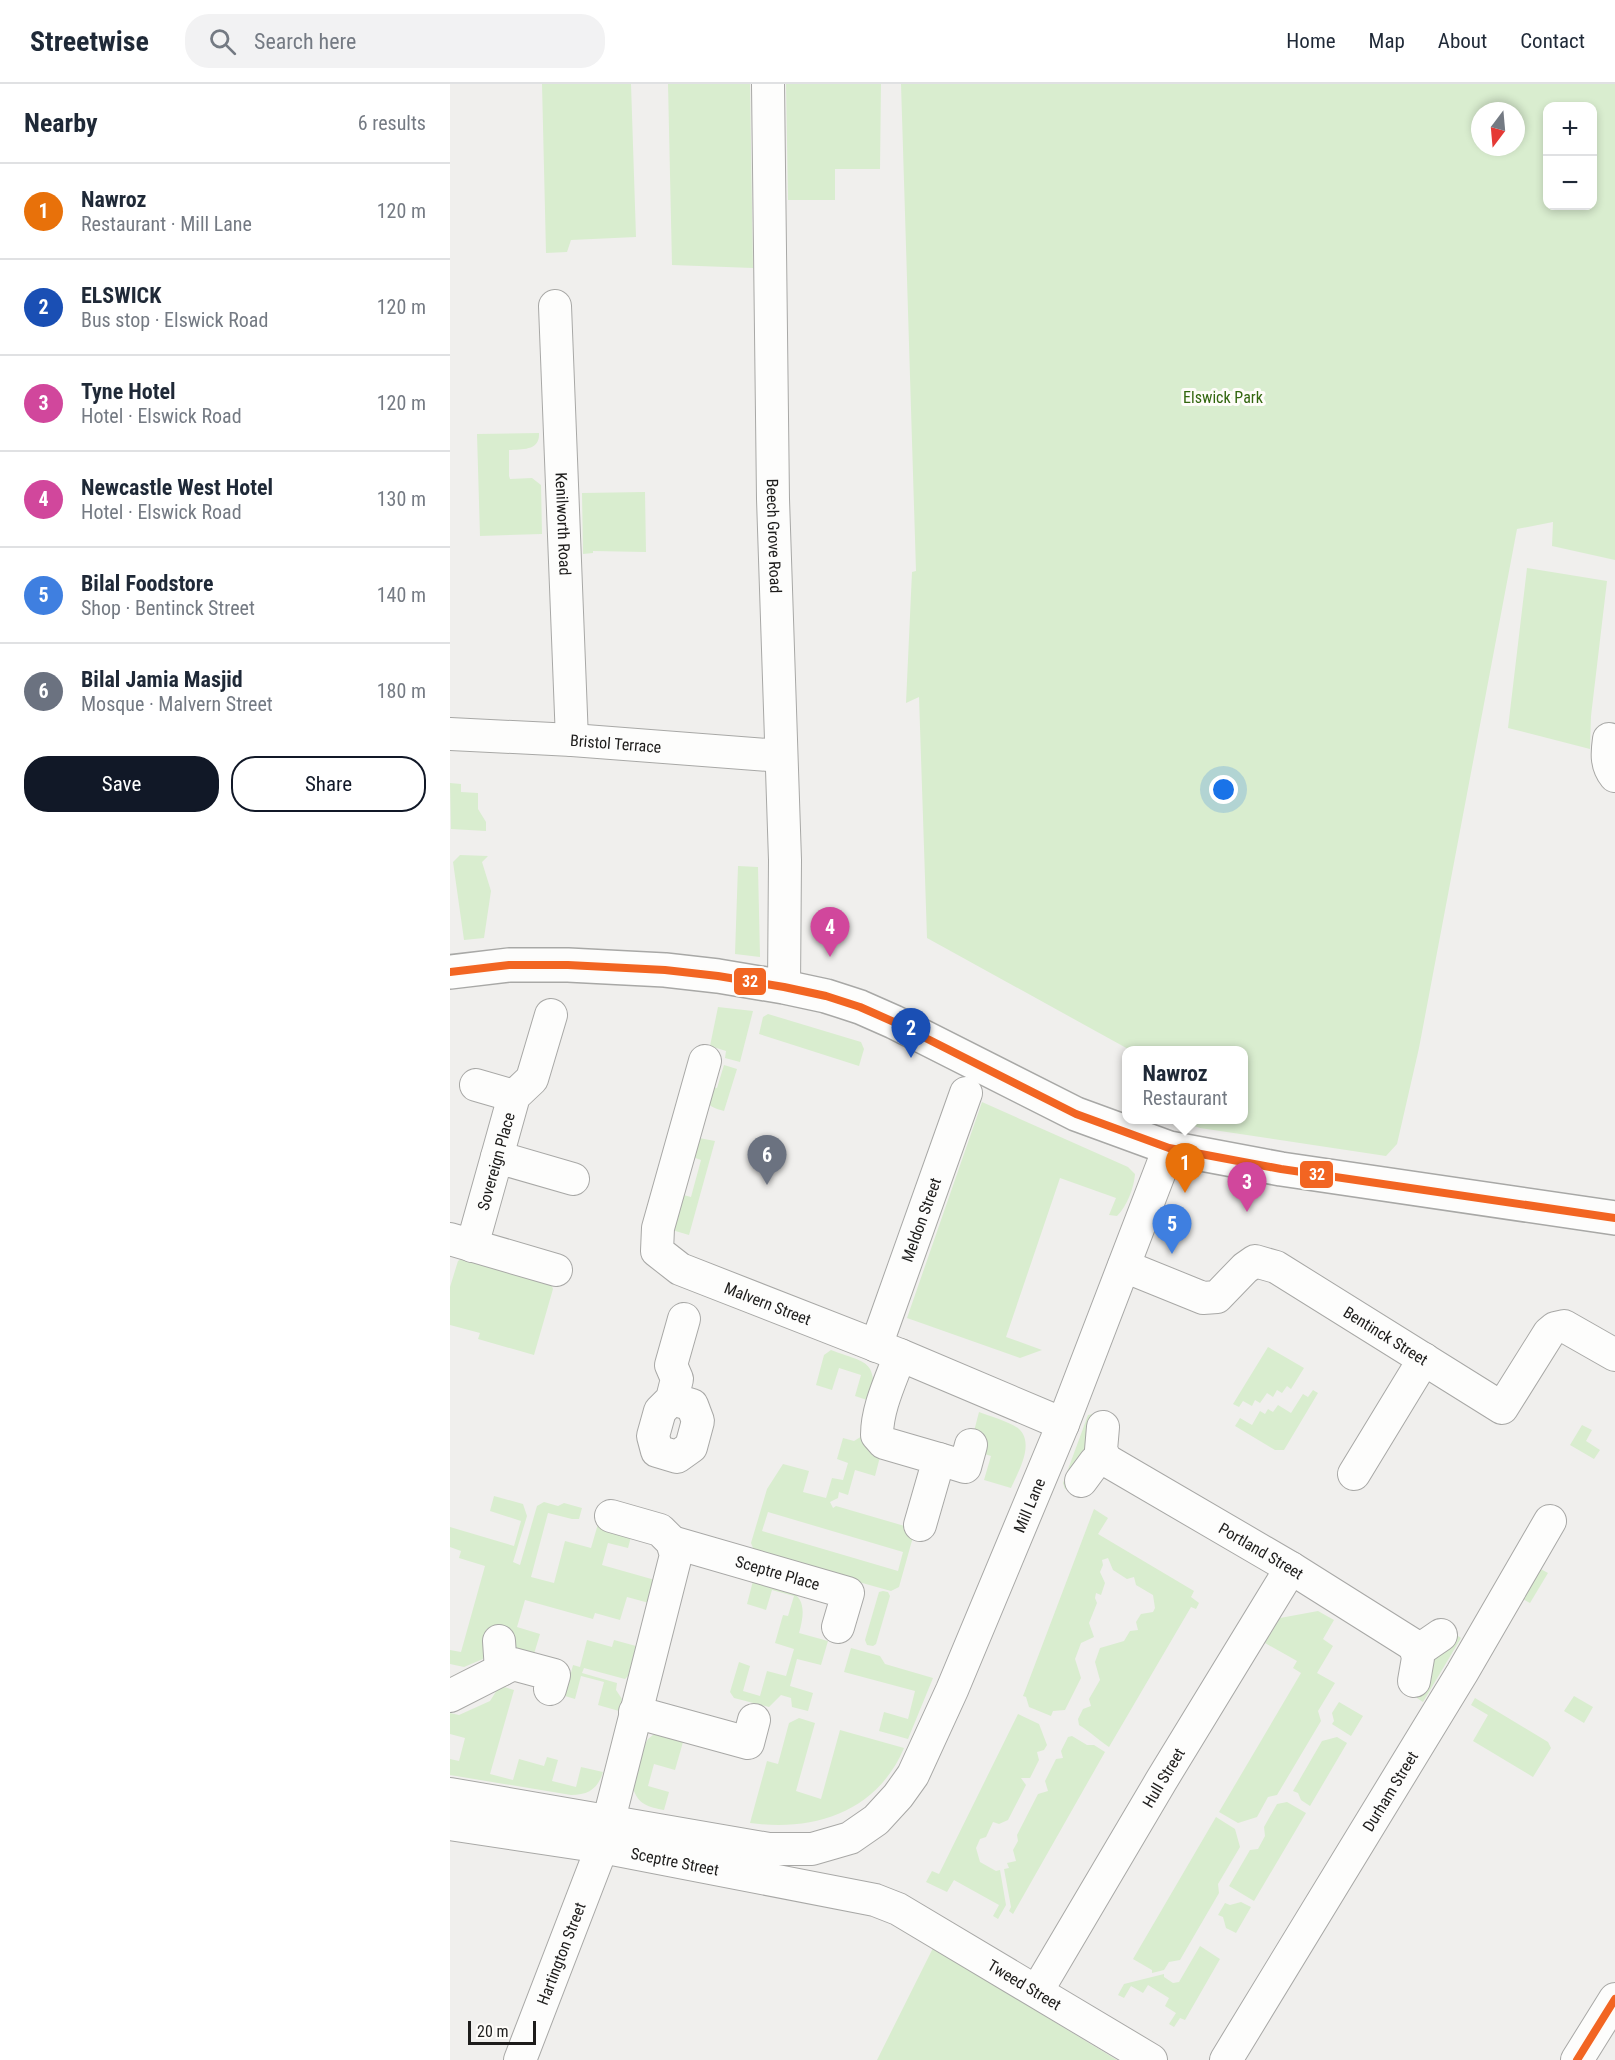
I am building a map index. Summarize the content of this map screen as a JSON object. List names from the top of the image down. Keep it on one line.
{"streets":{"street":["Kenilworth Road","Beech Grove Road","Bristol Terrace","Sovereign Place","Meldon Street","Malvern Street","Bentinck Street","Mill Lane","Portland Street","Sceptre Place","Hull Street","Durham Street","Sceptre Street","Hartington Street","Tweed Street"]},"crossings":[["Kenilworth Road","Bristol Terrace"],["Beech Grove Road","Bristol Terrace"],["Meldon Street","Malvern Street"],["Malvern Street","Mill Lane"],["Bentinck Street","Mill Lane"],["Mill Lane","Sceptre Street"],["Portland Street","Hull Street"],["Hull Street","Tweed Street"],["Sceptre Street","Hartington Street"],["Sceptre Street","Tweed Street"]],"parks":["Elswick Park"],"lines":["transit line 32"],"scale_bar":"20 m","north":"bottom","page":{"header":"Streetwise","search":"Search here","nav":["Home","Map","About","Contact"],"heading":["Nearby","6 results"],"map_buttons":["+","−"],"list":[{"mark":"1","name":"Nawroz","note":"Restaurant · Mill Lane","value":"120 m"},{"mark":"2","name":"ELSWICK","note":"Bus stop · Elswick Road","value":"120 m"},{"mark":"3","name":"Tyne Hotel","note":"Hotel · Elswick Road","value":"120 m"},{"mark":"4","name":"Newcastle West Hotel","note":"Hotel · Elswick Road","value":"130 m"},{"mark":"5","name":"Bilal Foodstore","note":"Shop · Bentinck Street","value":"140 m"},{"mark":"6","name":"Bilal Jamia Masjid","note":"Mosque · Malvern Street","value":"180 m"}],"buttons":["Save","Share"],"pins":["4","2","6","1","3","5"],"popup":["Nawroz","Restaurant"],"scale":"20 m"}}
